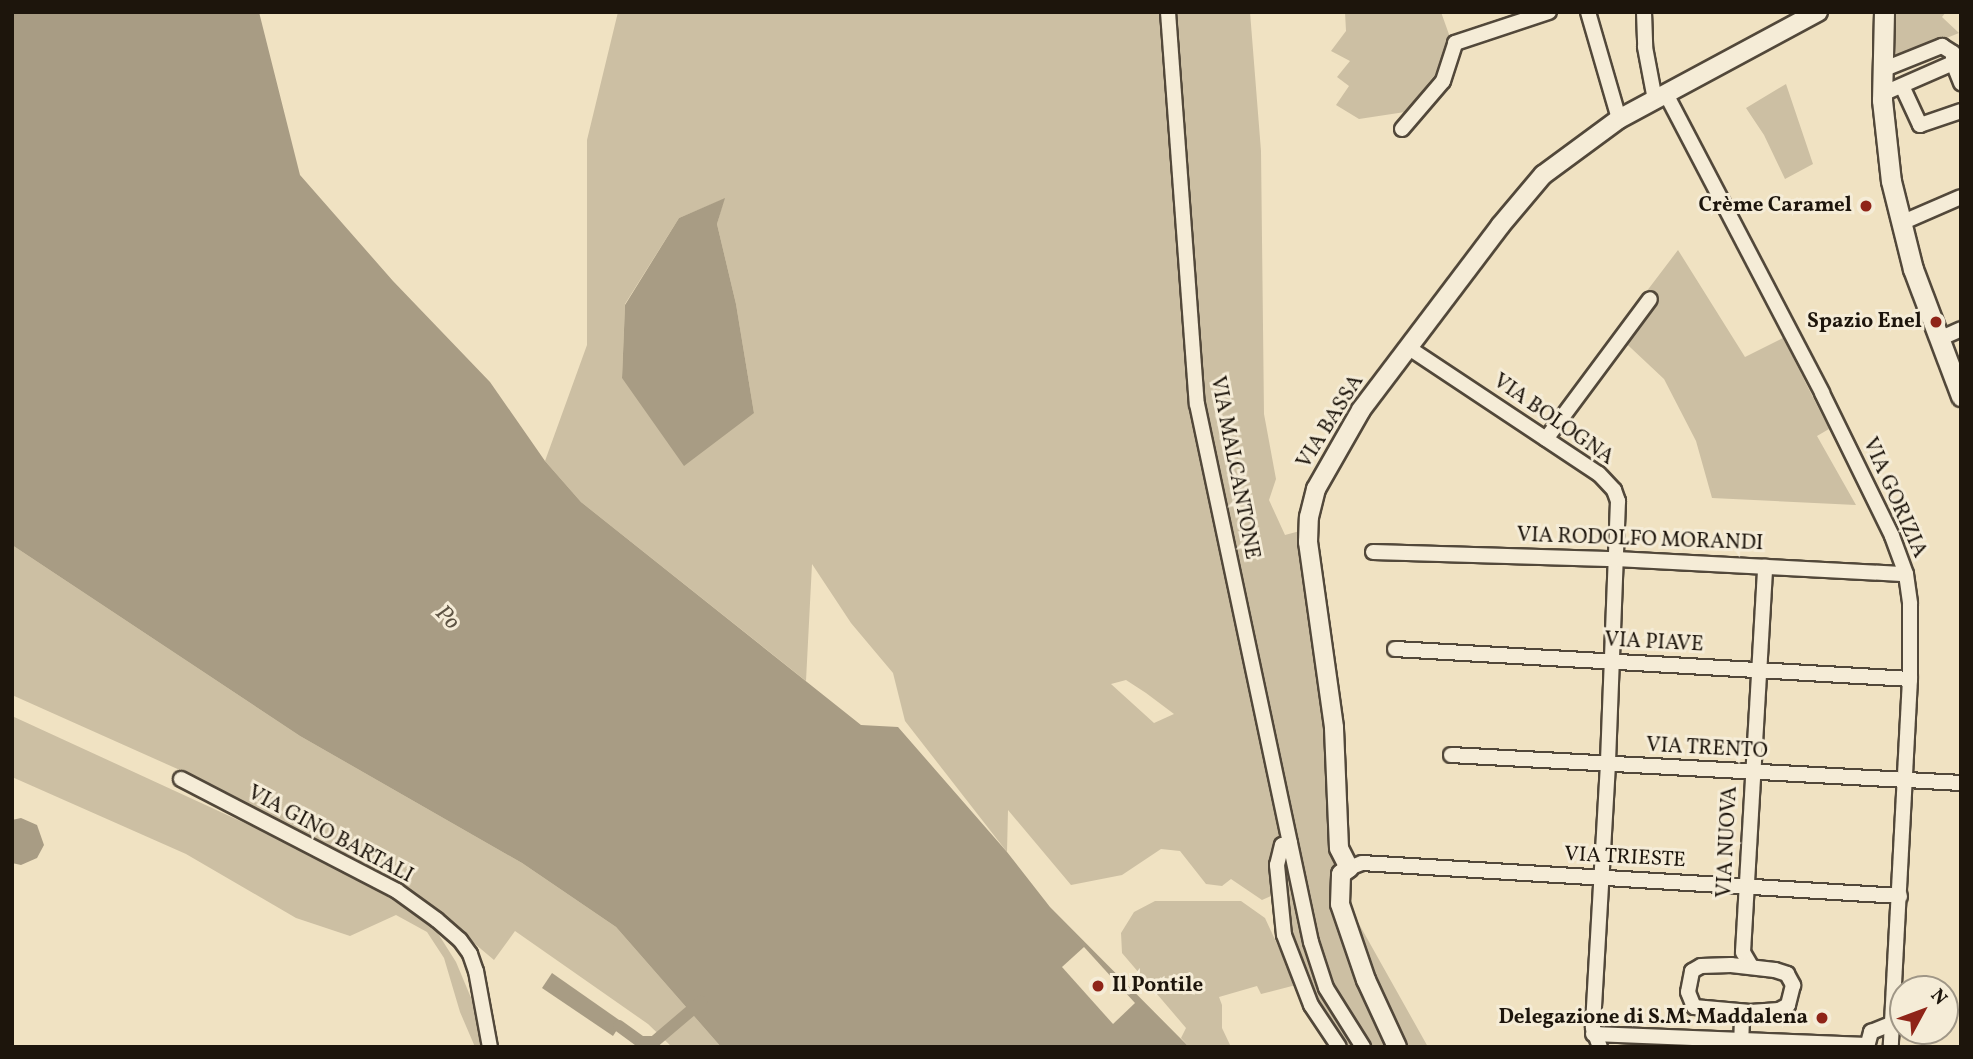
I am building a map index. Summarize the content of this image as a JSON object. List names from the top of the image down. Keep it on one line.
{"streets":{"street":["VIA BOLOGNA","VIA BASSA","VIA MALCANTONE","VIA GORIZIA","VIA RODOLFO MORANDI","VIA PIAVE","VIA TRENTO","VIA GINO BARTALI","VIA NUOVA","VIA TRIESTE"]},"crossings":[["VIA BOLOGNA","VIA BASSA"],["VIA BOLOGNA","VIA RODOLFO MORANDI"],["VIA BASSA","VIA GORIZIA"],["VIA BASSA","VIA TRIESTE"],["VIA GORIZIA","VIA RODOLFO MORANDI"],["VIA GORIZIA","VIA PIAVE"],["VIA GORIZIA","VIA TRENTO"],["VIA GORIZIA","VIA TRIESTE"],["VIA RODOLFO MORANDI","VIA NUOVA"],["VIA PIAVE","VIA NUOVA"],["VIA TRENTO","VIA NUOVA"],["VIA NUOVA","VIA TRIESTE"]],"water":["Po"],"places":["Crème Caramel","Spazio Enel","Il Pontile","Delegazione di S.M. Maddalena"],"north":"top right"}
